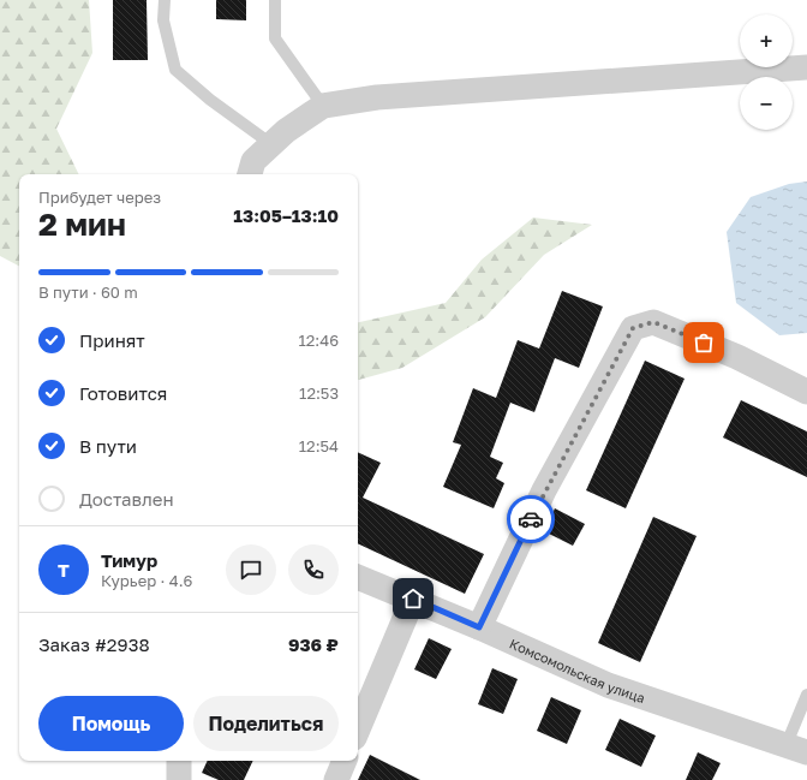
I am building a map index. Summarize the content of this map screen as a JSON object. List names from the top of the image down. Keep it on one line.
{"streets":{"street":["Комсомольская улица"]},"page":{"map_buttons":["+","−"],"heading":["2 мин","Прибудет через","13:05–13:10"],"panel":["Тимур","Курьер · 4.6","Заказ #2938","936 ₽"],"bar":"В пути · 60 m","list":[["Принят","12:46"],["Готовится","12:53"],["В пути","12:54"],"Доставлен"],"round":"Т","buttons":["Помощь","Поделиться"]}}
